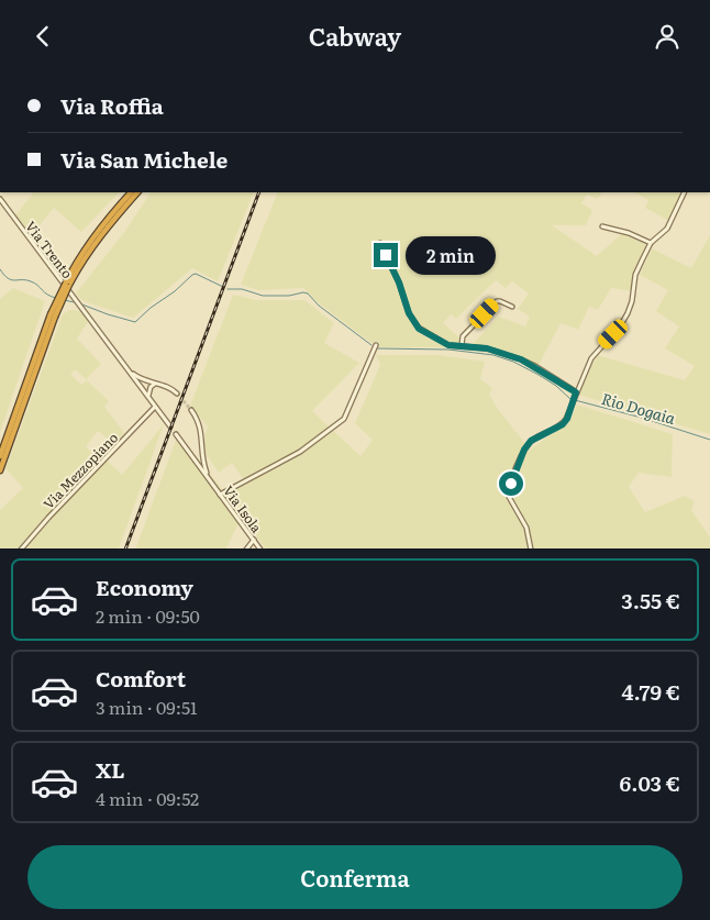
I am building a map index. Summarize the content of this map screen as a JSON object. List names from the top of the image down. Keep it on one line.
{"streets":{"street":["Via Trento","Via Mezzopiano","Via Isola"]},"water":["Rio Dogaia"],"page":{"header":"Cabway","banner":["Via Roffia","Via San Michele"],"bubble":"2 min","list":[{"name":"Economy","note":"2 min · 09:50","value":"3.55 €"},{"name":"Comfort","note":"3 min · 09:51","value":"4.79 €"},{"name":"XL","note":"4 min · 09:52","value":"6.03 €"}],"buttons":"Conferma"}}
